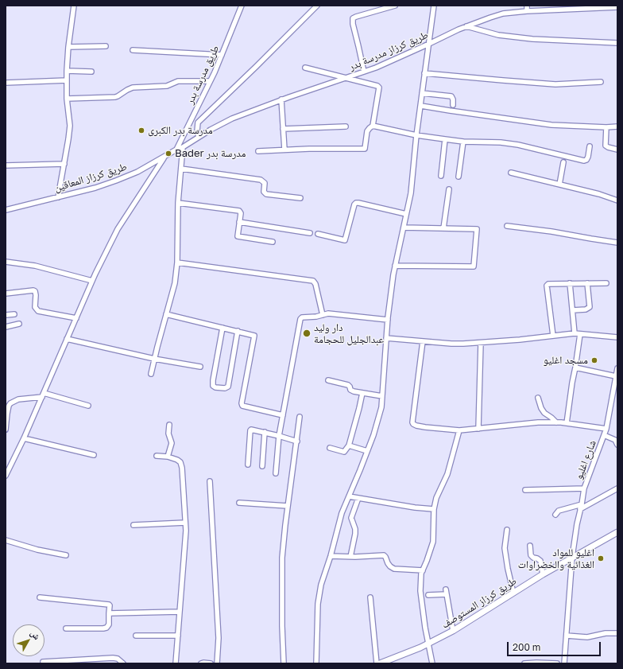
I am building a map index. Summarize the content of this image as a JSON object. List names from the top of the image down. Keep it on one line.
{"streets":{"main road":["طريق كرزاز المستوصف"],"street":["طريق كرزاز مدرسة بدر","طريق مدرسة بدر","طريق كرزاز المعاقين","شارع اغليو"]},"crossings":[["طريق كرزاز مدرسة بدر","طريق مدرسة بدر"],["طريق كرزاز مدرسة بدر","طريق كرزاز المعاقين"],["طريق مدرسة بدر","طريق كرزاز المعاقين"],["شارع اغليو","طريق كرزاز المستوصف"]],"places":["مدرسة بدر الكبرى","Bader مدرسة بدر","دار وليد عبدالجليل للحجامة","مسجد اغليو","اغليو للمواد الغذائية والخضراوات"],"scale_bar":"200 m","north":"top right"}
